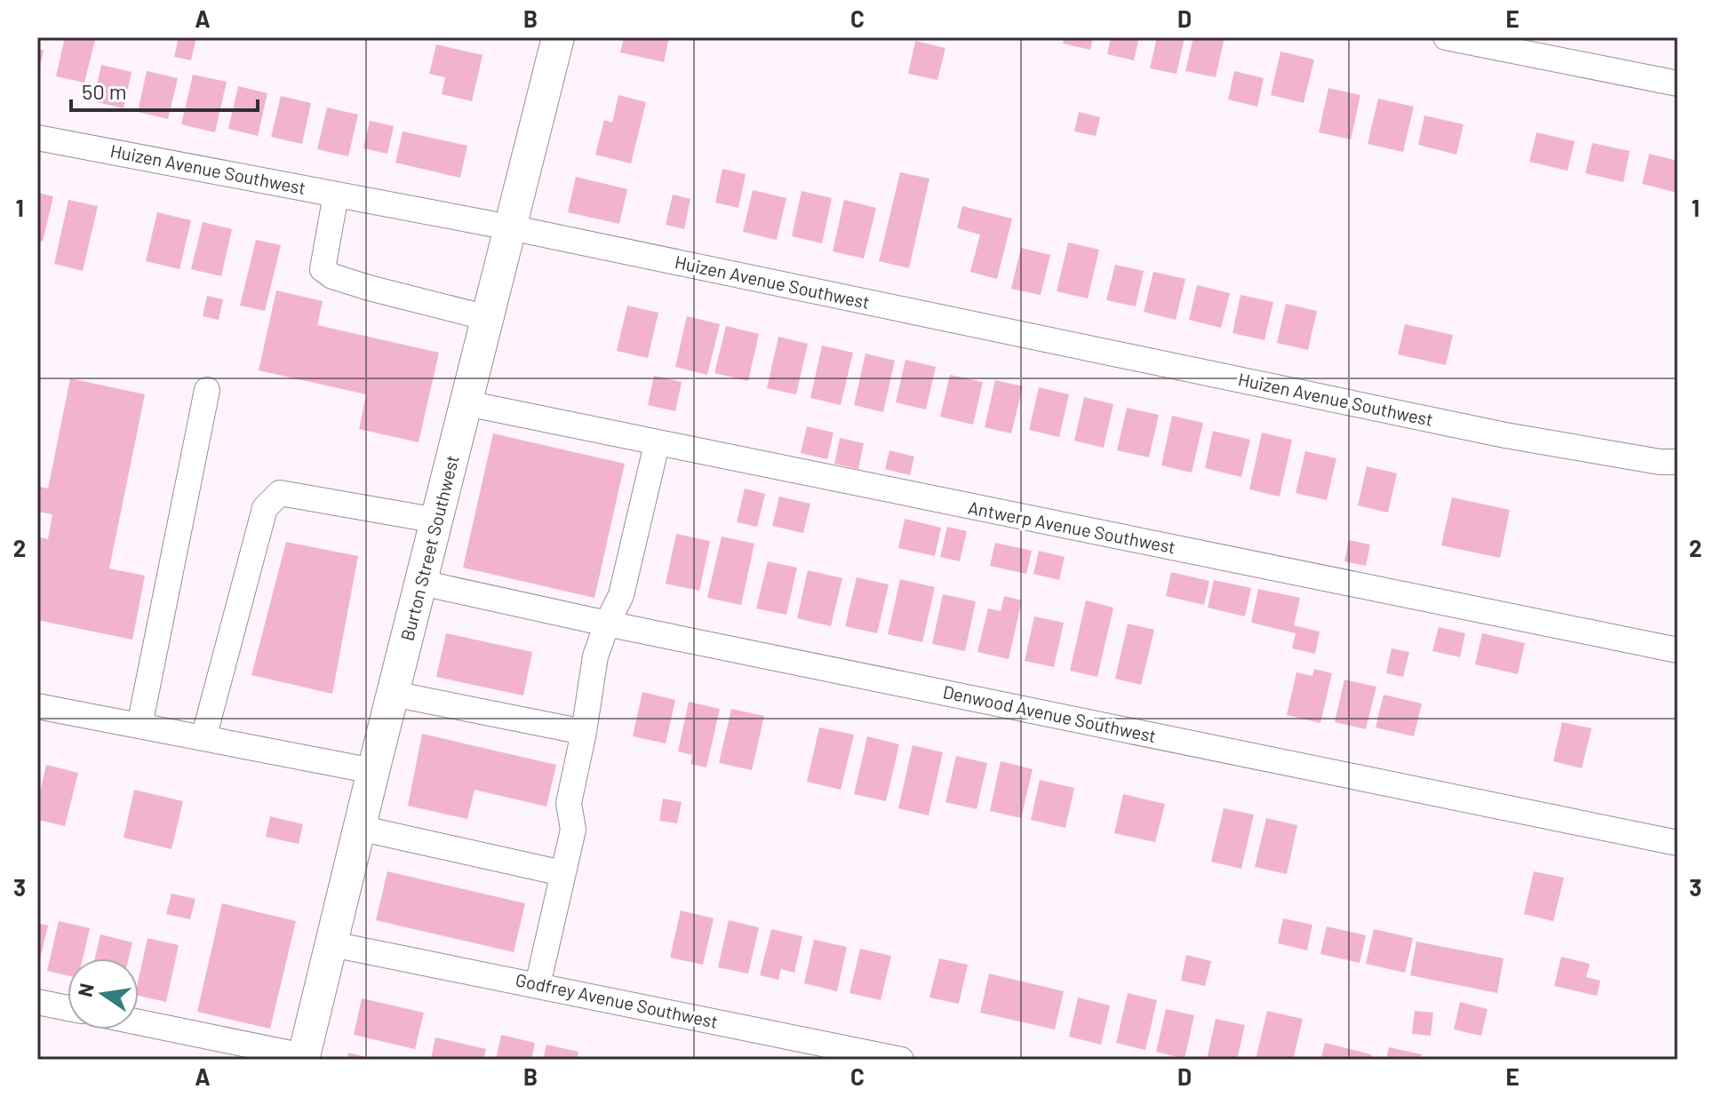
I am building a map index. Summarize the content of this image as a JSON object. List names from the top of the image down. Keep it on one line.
{"streets":{"main road":["Burton Street Southwest"],"street":["Huizen Avenue Southwest","Antwerp Avenue Southwest","Denwood Avenue Southwest","Godfrey Avenue Southwest"]},"crossings":[["Huizen Avenue Southwest","Burton Street Southwest"],["Antwerp Avenue Southwest","Burton Street Southwest"],["Burton Street Southwest","Denwood Avenue Southwest"],["Burton Street Southwest","Godfrey Avenue Southwest"]],"scale_bar":"50 m","north":"left","grid":{"columns":["A","B","C","D","E"],"rows":["1","2","3"]}}
